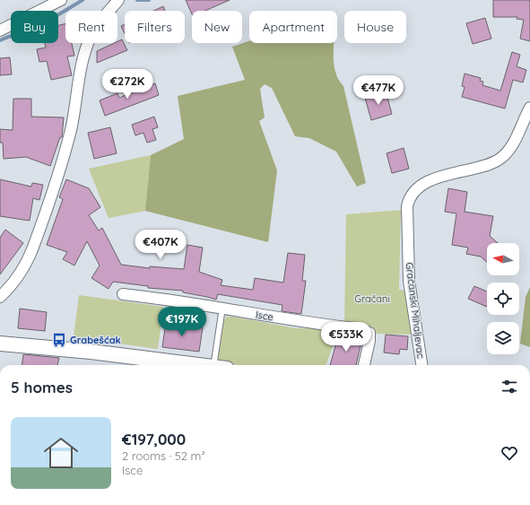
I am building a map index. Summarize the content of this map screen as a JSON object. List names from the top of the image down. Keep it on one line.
{"streets":{"street":["Gračanski Mihaljevac","Isce"]},"parks":["Gračani"],"places":{"bus stop":["Grabešćak"]},"north":"left","page":{"chip":["Buy","Rent","Filters","New","Apartment","House"],"price":["€272K","€477K","€407K","€197K","€533K"],"heading":"5 homes","list":[{"name":"€197,000","note":"2 rooms · 52 m² · Isce"}]}}
